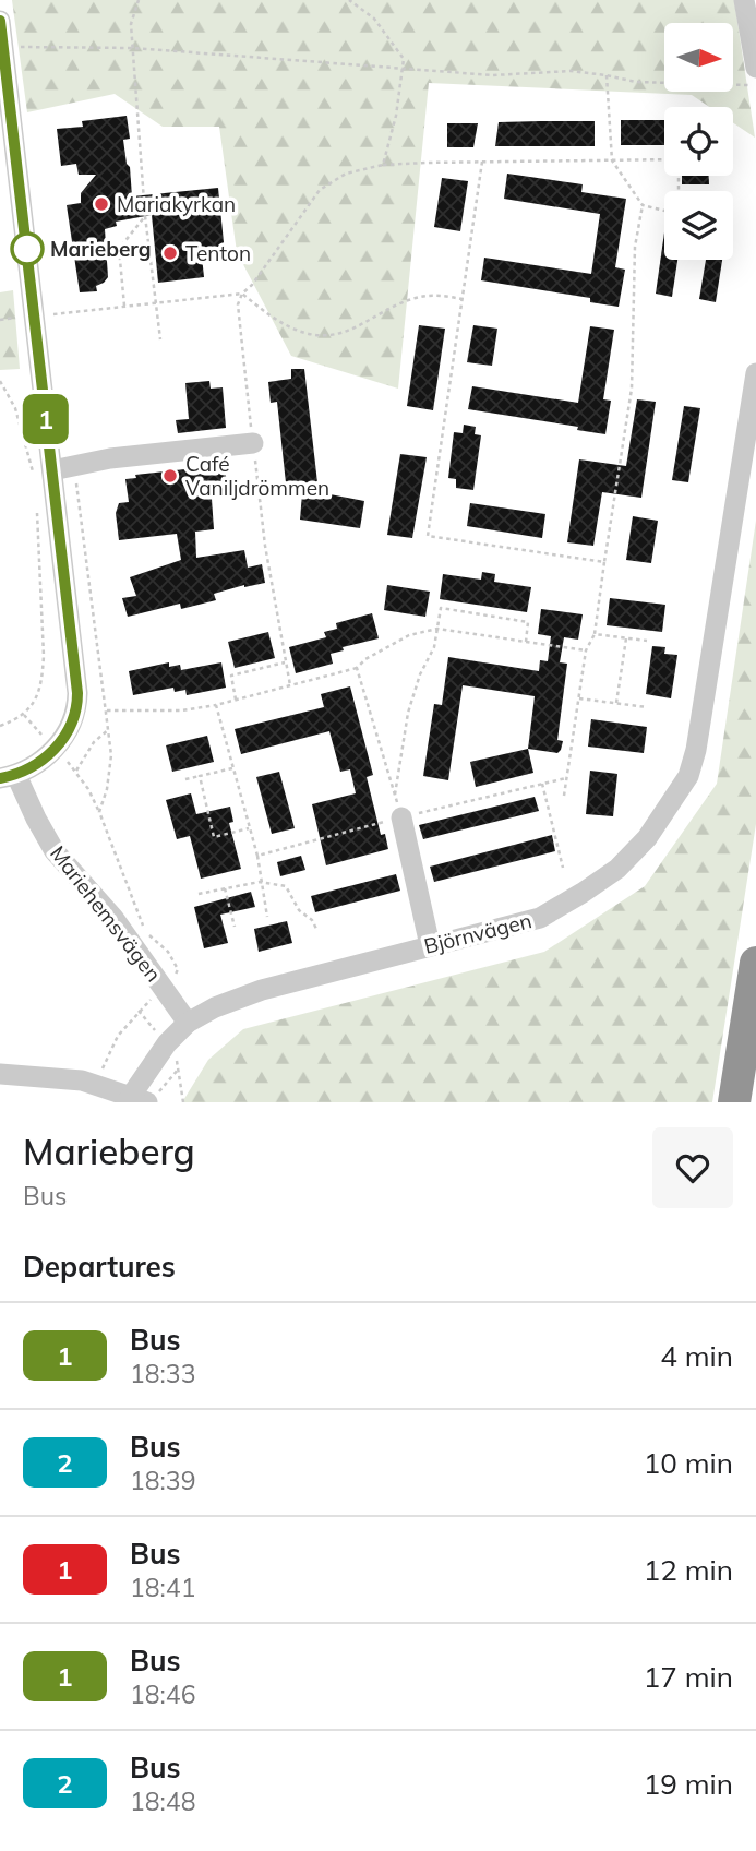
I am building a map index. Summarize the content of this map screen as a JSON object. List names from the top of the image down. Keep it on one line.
{"streets":{"street":["Mariehemsvägen","Björnvägen"]},"crossings":[["Mariehemsvägen","Björnvägen"]],"places":["Mariakyrkan","Marieberg","Tenton","Café Vaniljdrömmen"],"lines":["bus line 1"],"north":"right","page":{"on_map":"1","heading":[["Marieberg","Bus"],"Departures"],"list":[{"mark":"1","name":"Bus","note":"18:33","value":"4 min"},{"mark":"2","name":"Bus","note":"18:39","value":"10 min"},{"mark":"1","name":"Bus","note":"18:41","value":"12 min"},{"mark":"1","name":"Bus","note":"18:46","value":"17 min"},{"mark":"2","name":"Bus","note":"18:48","value":"19 min"}]}}
